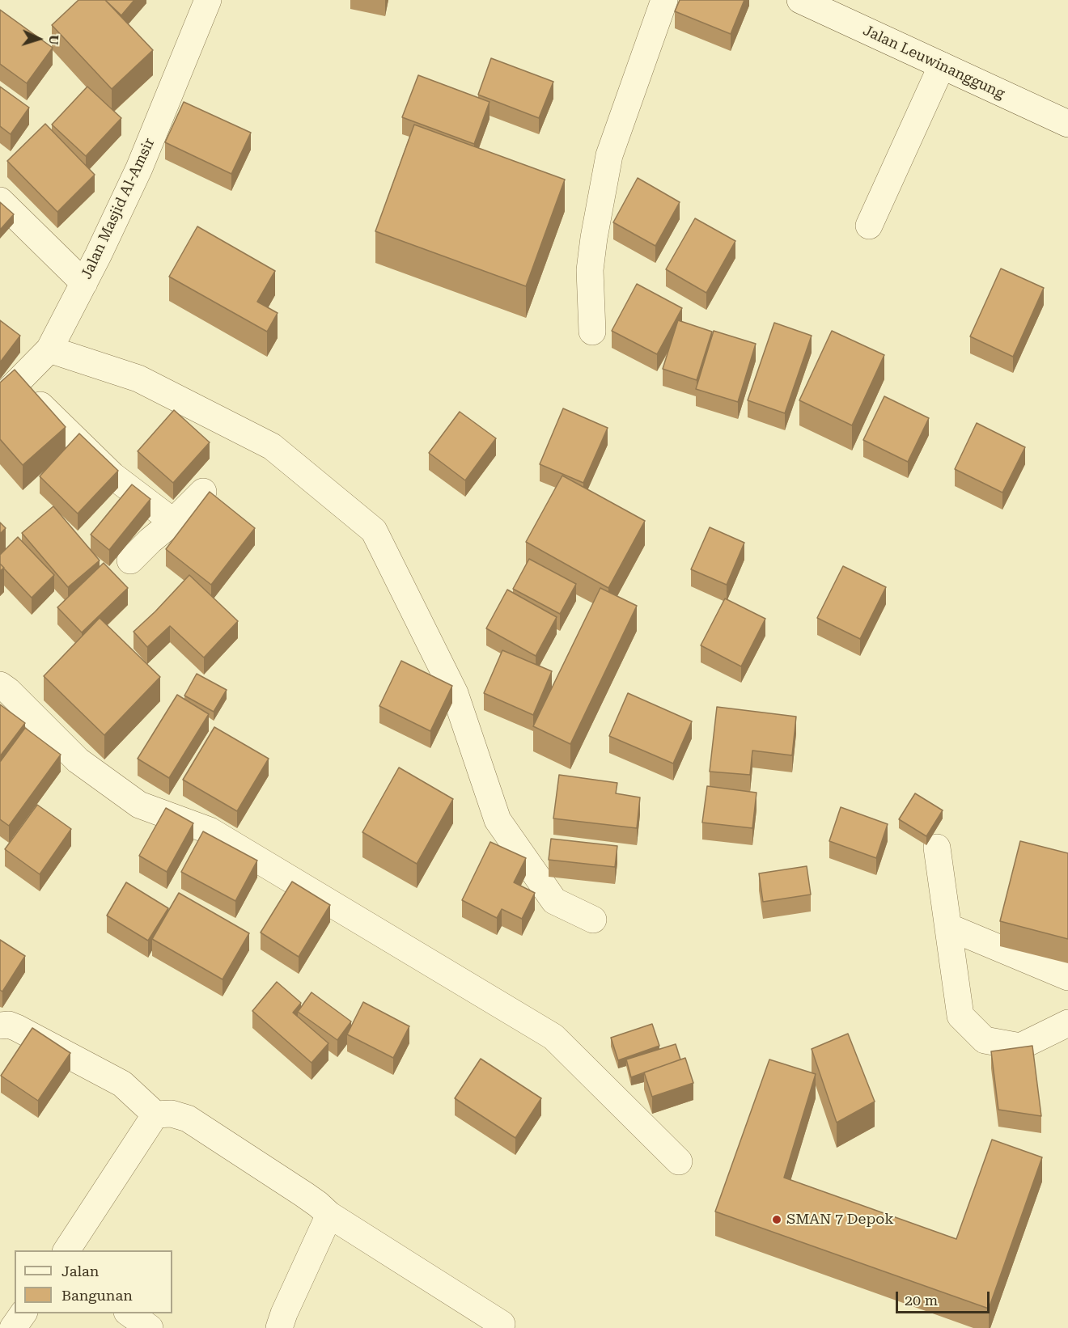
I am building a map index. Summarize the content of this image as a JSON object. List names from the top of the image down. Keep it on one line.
{"streets":{"street":["Jalan Leuwinanggung","Jalan Masjid Al-Amsir"]},"places":["SMAN 7 Depok"],"legend":["Jalan","Bangunan"],"scale_bar":"20 m","north":"right"}
